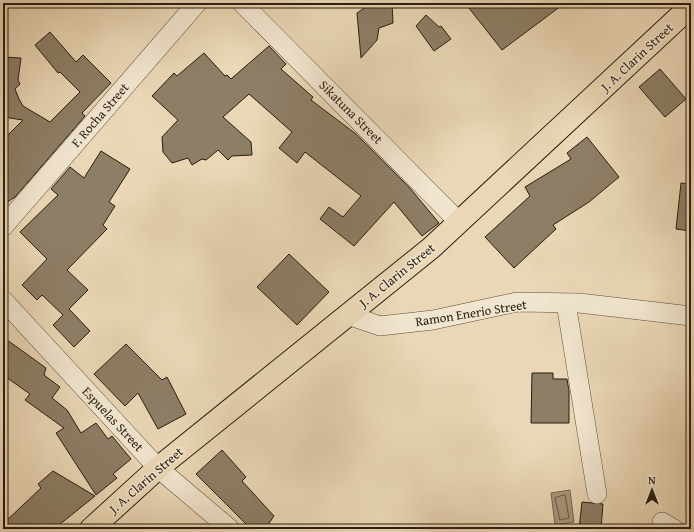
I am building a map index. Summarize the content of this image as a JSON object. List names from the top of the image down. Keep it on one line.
{"streets":{"main road":["J. A. Clarin Street"],"street":["Sikatuna Street","F. Rocha Street","Ramon Enerio Street","Espuelas Street"]},"crossings":[["J. A. Clarin Street","Sikatuna Street"],["J. A. Clarin Street","Ramon Enerio Street"],["J. A. Clarin Street","Espuelas Street"]],"north":"top"}
